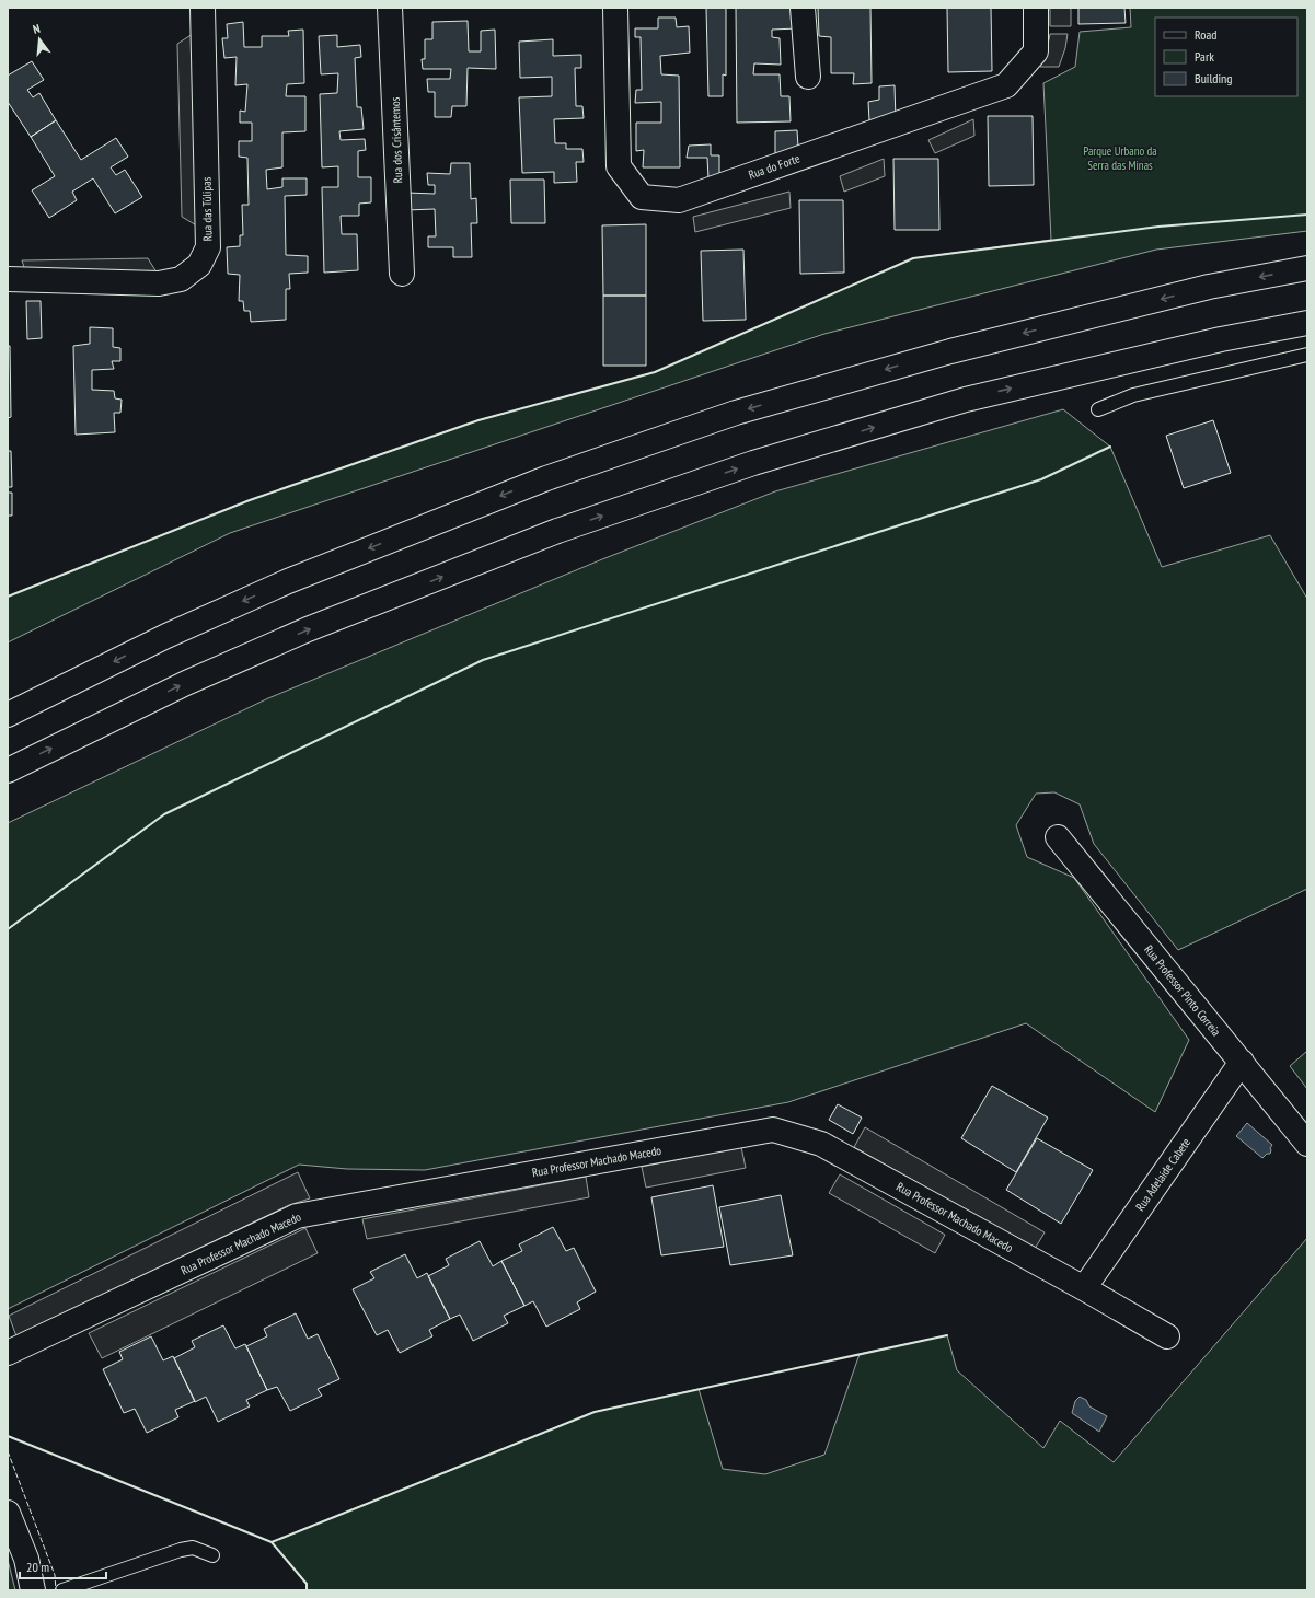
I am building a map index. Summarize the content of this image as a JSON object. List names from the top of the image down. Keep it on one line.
{"streets":{"main road":["Rua dos Crisântemos","Rua do Forte","Rua das Túlipas","Rua Professor Pinto Correia","Rua Professor Machado Macedo","Rua Adelaide Cabete"]},"crossings":[["Rua Professor Pinto Correia","Rua Adelaide Cabete"],["Rua Professor Machado Macedo","Rua Adelaide Cabete"]],"parks":["Parque Urbano da Serra das Minas"],"legend":["Road","Park","Building"],"scale_bar":"20 m","north":"top"}
